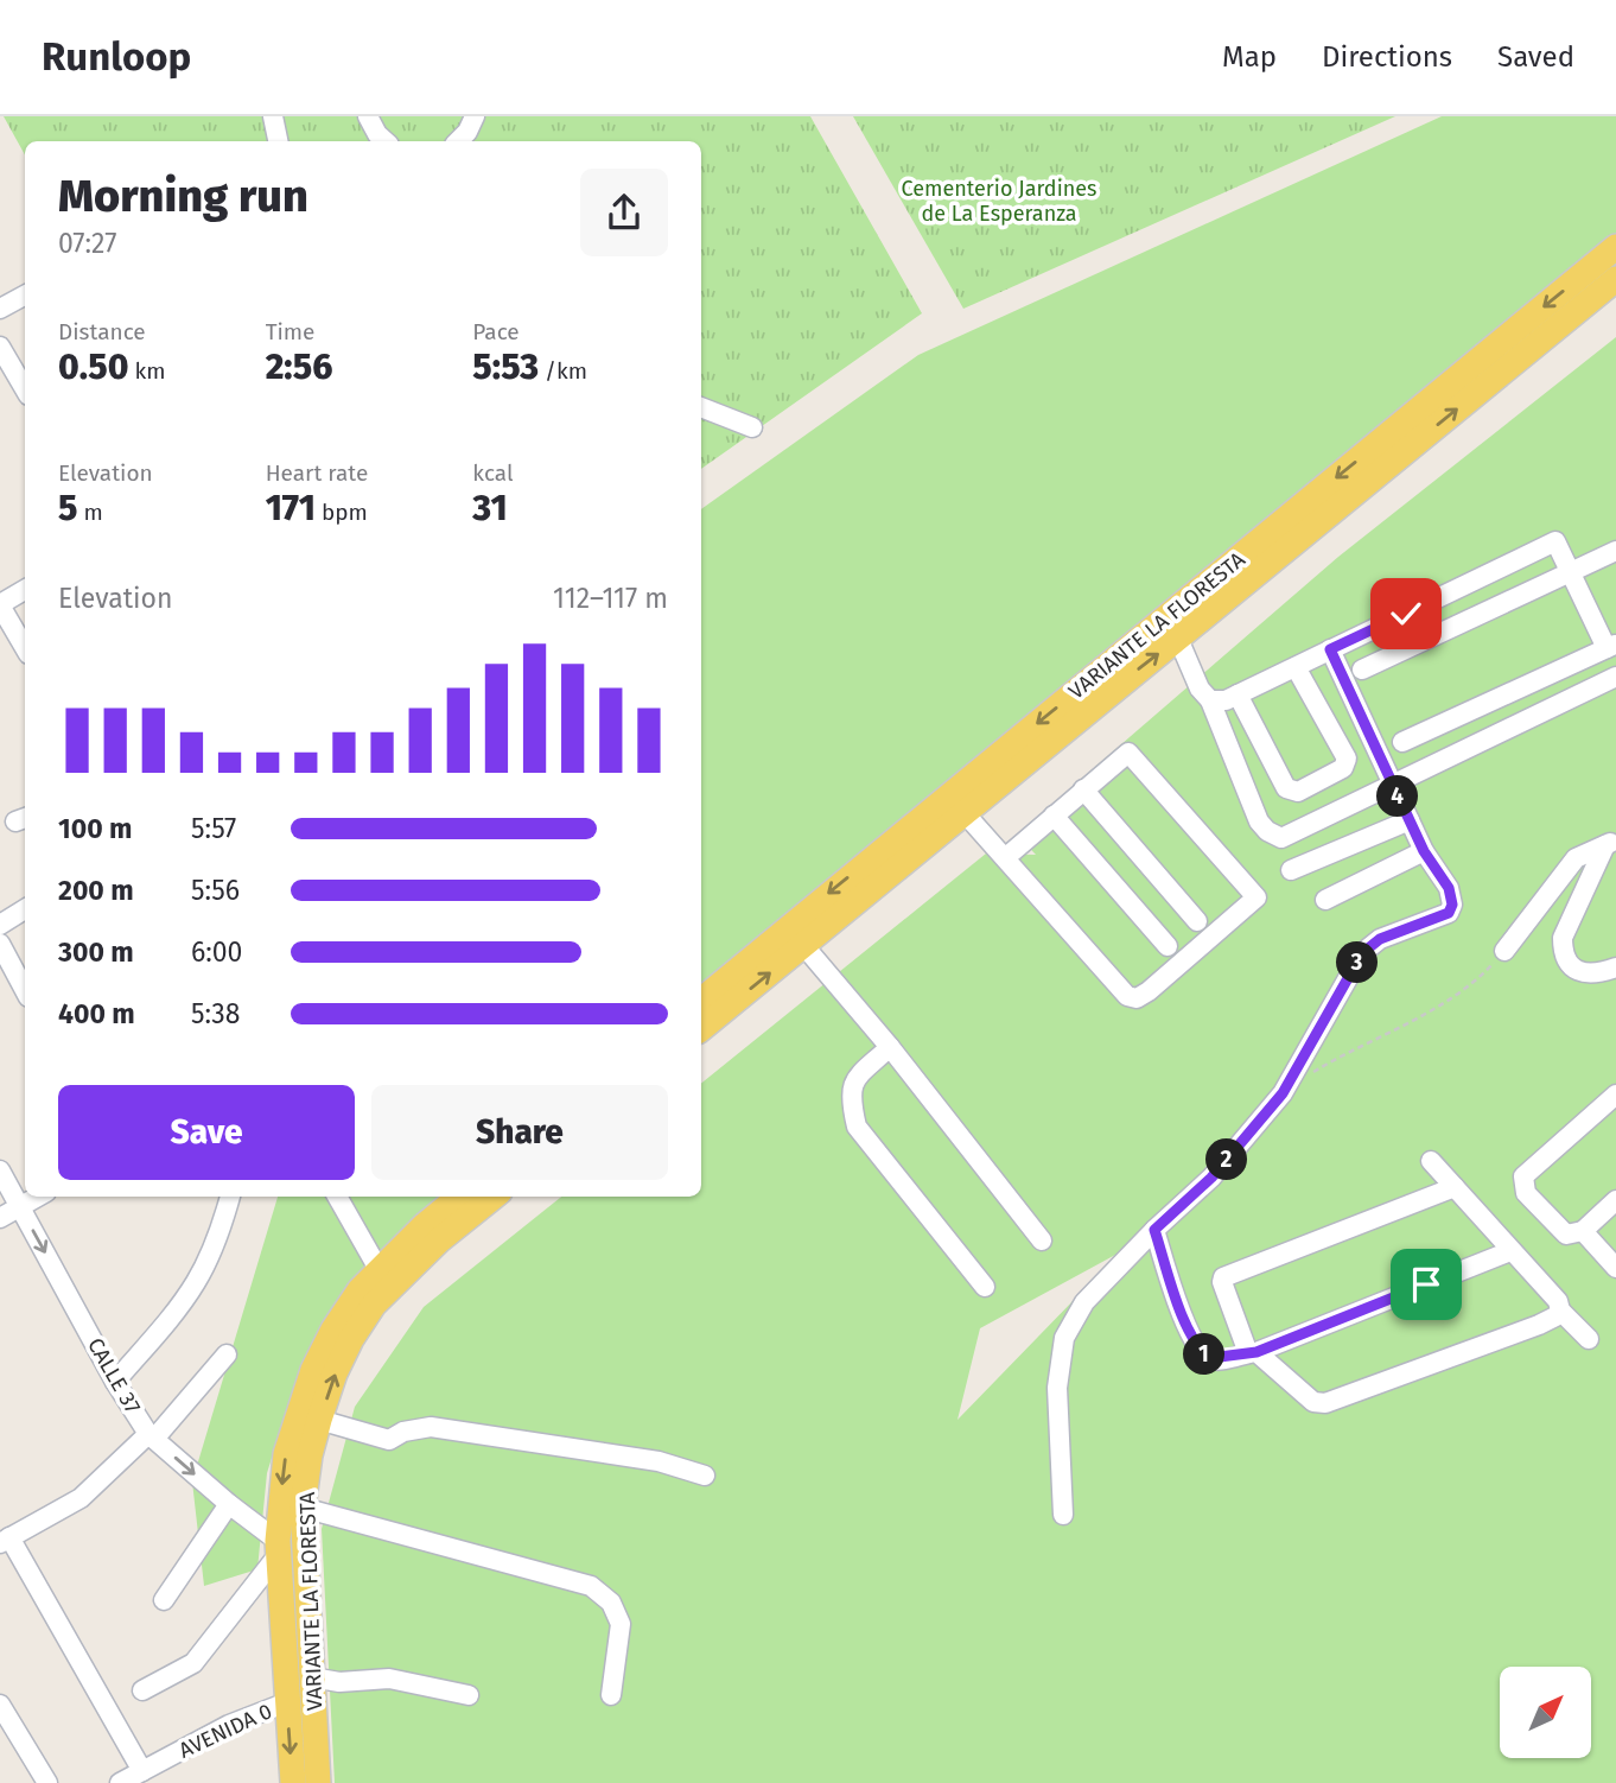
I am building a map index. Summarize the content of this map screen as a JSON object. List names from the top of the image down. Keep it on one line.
{"streets":{"main road":["VARIANTE LA FLORESTA"],"street":["CALLE 37","AVENIDA 0"]},"crossings":[["VARIANTE LA FLORESTA","CALLE 37"],["VARIANTE LA FLORESTA","AVENIDA 0"]],"one_way":["CALLE 37"],"parks":["Cementerio Jardines de La Esperanza"],"north":"top right","page":{"header":"Runloop","nav":["Map","Directions","Saved"],"heading":["Morning run","07:27"],"stats":[["Distance","0.50 km"],["Time","2:56"],["Pace","5:53 /km"],["Elevation","5 m"],["Heart rate","171 bpm"],["kcal","31"]],"chart":["Elevation","112–117 m"],"pins":["4","3","2","1"],"list":[{"name":"100 m","note":"5:57"},{"name":"200 m","note":"5:56"},{"name":"300 m","note":"6:00"},{"name":"400 m","note":"5:38"}],"buttons":["Save","Share"]}}
